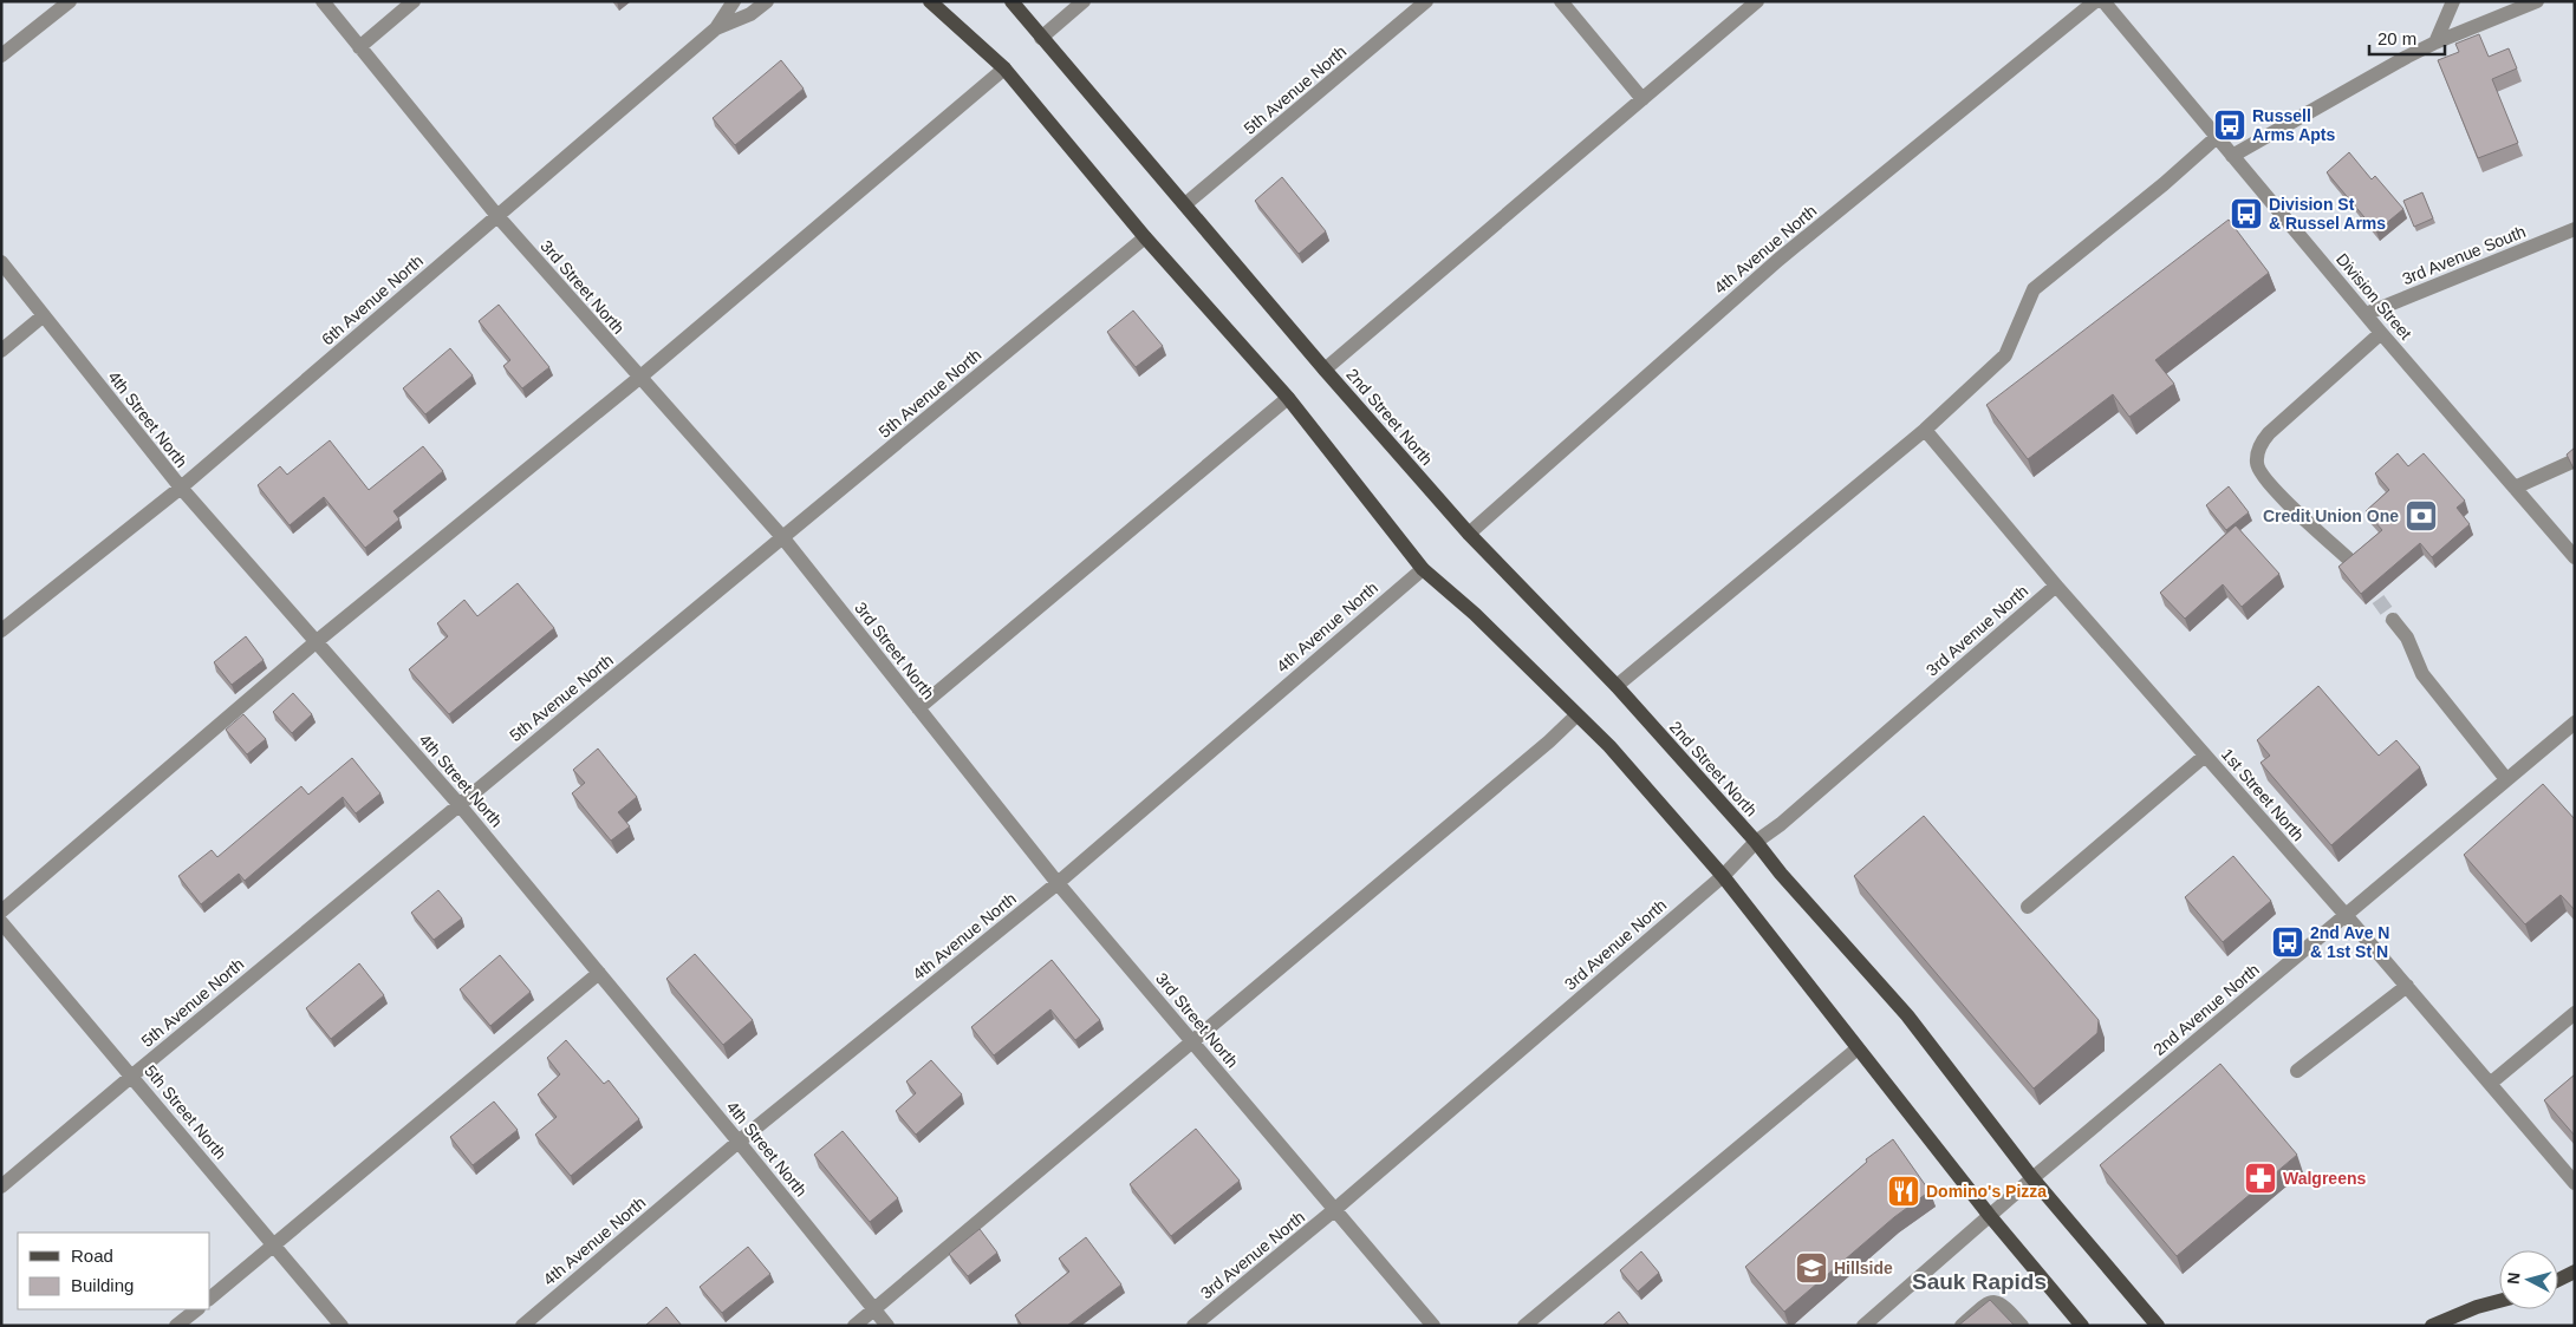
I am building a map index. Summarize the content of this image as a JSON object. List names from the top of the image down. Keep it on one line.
{"streets":{"main road":["2nd Street North"],"street":["5th Avenue North","4th Avenue North","3rd Avenue South","3rd Street North","Division Street","6th Avenue North","4th Street North","3rd Avenue North","1st Street North","2nd Avenue North","5th Street North"]},"crossings":[["5th Avenue North","3rd Street North"],["5th Avenue North","2nd Street North"],["5th Avenue North","4th Street North"],["5th Avenue North","5th Street North"],["4th Avenue North","3rd Street North"],["4th Avenue North","2nd Street North"],["4th Avenue North","4th Street North"],["3rd Avenue South","Division Street"],["3rd Street North","6th Avenue North"],["3rd Street North","3rd Avenue North"],["6th Avenue North","4th Street North"],["2nd Street North","3rd Avenue North"],["2nd Street North","2nd Avenue North"],["3rd Avenue North","1st Street North"],["1st Street North","2nd Avenue North"]],"districts":["Sauk Rapids"],"places":{"bus stop":["Russell Arms Apts","Division St & Russel Arms","2nd Ave N & 1st St N"],"bank":["Credit Union One"],"pharmacy":["Walgreens"],"restaurant":["Domino's Pizza"],"school or university":["Hillside"]},"legend":["Road","Building"],"scale_bar":"20 m","north":"left"}
